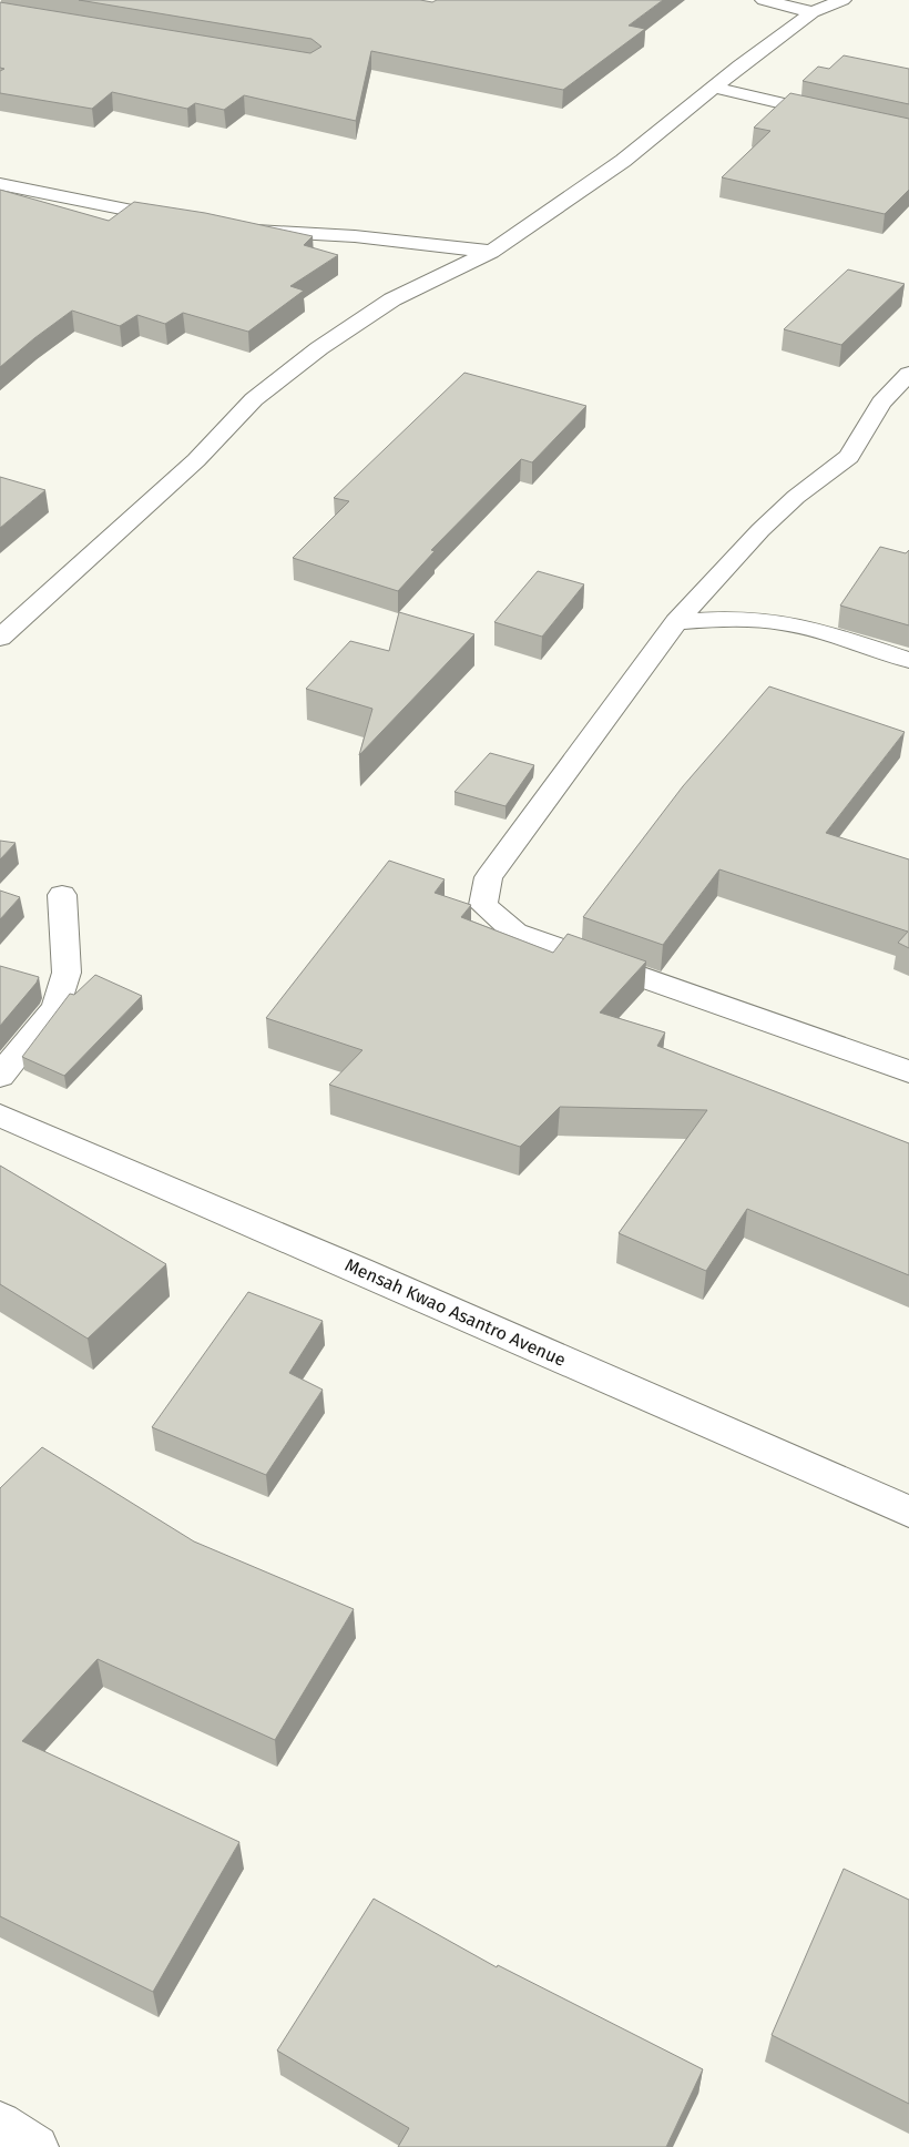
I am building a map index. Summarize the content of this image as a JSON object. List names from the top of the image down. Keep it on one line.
{"streets":{"street":["Mensah Kwao Asantro Avenue"]}}
